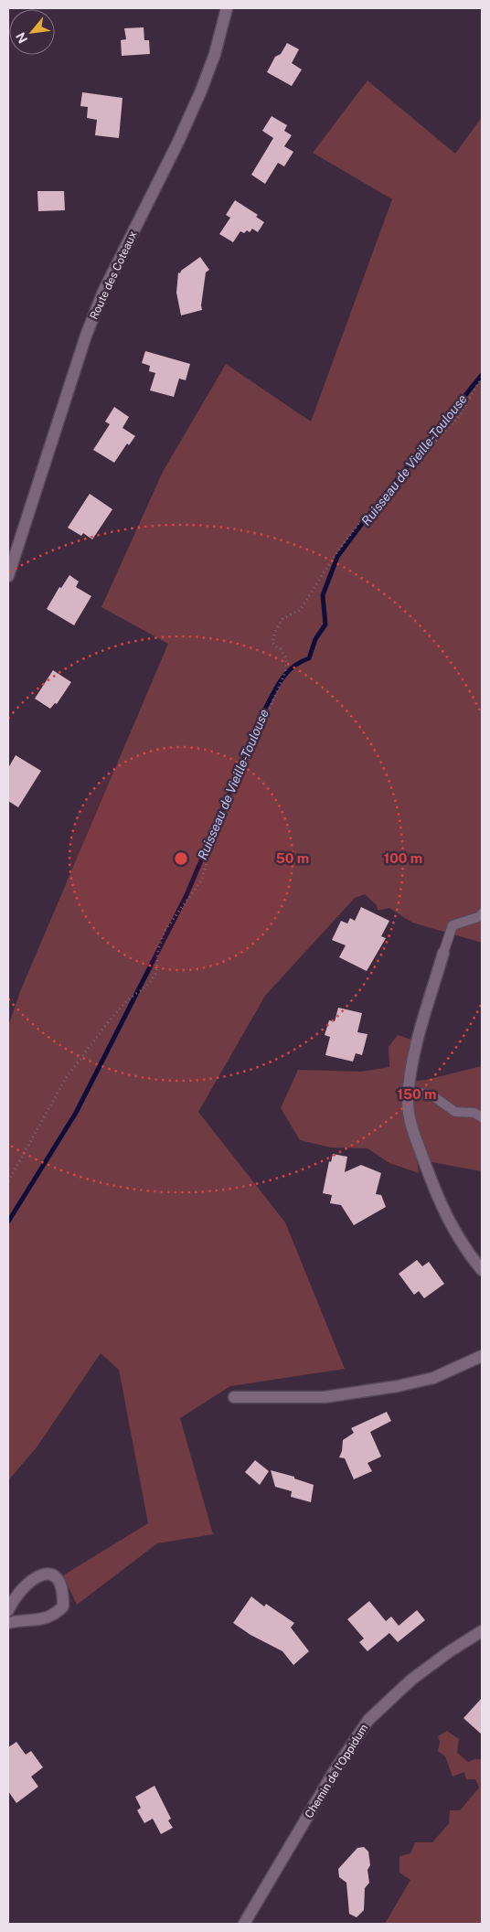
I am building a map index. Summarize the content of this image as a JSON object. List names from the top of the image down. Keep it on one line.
{"streets":{"street":["Route des Coteaux","Chemin de l'Oppidum"]},"water":["Ruisseau de Vieille-Toulouse"],"north":"bottom left","rings":["50 m","100 m","150 m"]}
